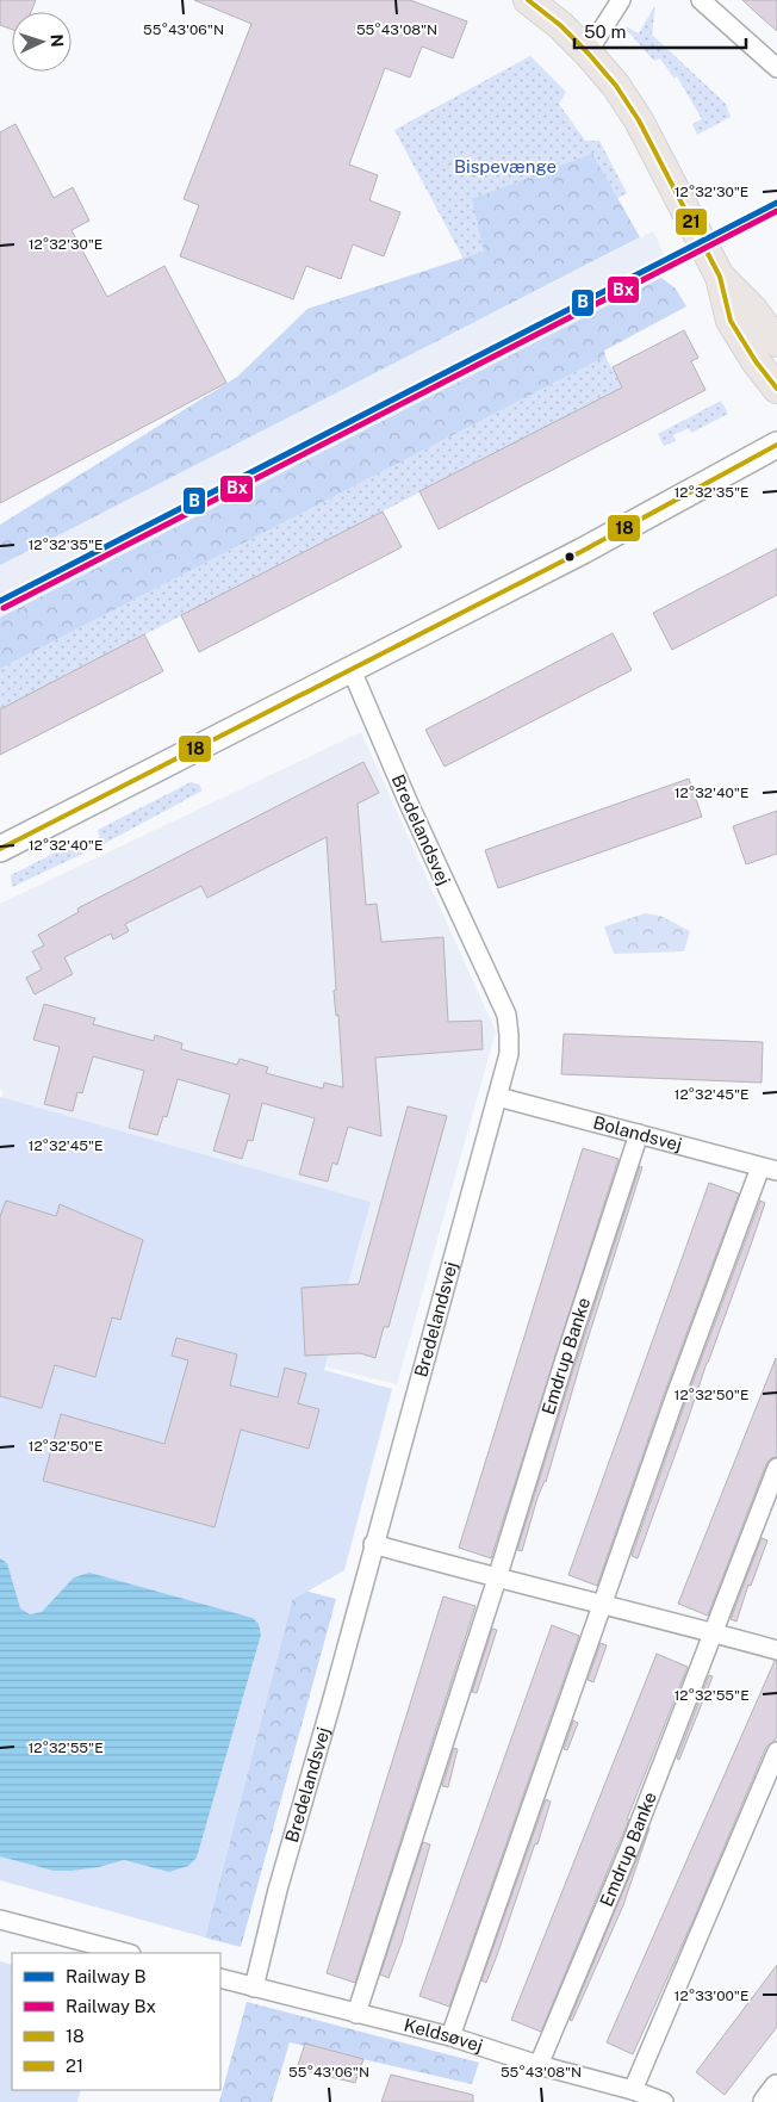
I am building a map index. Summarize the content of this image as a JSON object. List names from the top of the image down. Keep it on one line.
{"streets":{"street":["Bredelandsvej","Bolandsvej","Emdrup Banke","Keldsøvej"]},"crossings":[["Bredelandsvej","Bolandsvej"],["Bredelandsvej","Keldsøvej"],["Bolandsvej","Emdrup Banke"],["Emdrup Banke","Keldsøvej"]],"parks":["Bispevænge"],"lines":["transit line 21","rail line B","rail line Bx","transit line 18"],"legend":["Railway B","Railway Bx","18","21"],"scale_bar":"50 m","north":"right","coordinates":["55°43'06\"N","55°43'08\"N","12°32'30\"E","12°32'35\"E","12°32'40\"E","12°32'45\"E","12°32'50\"E","12°32'55\"E","12°33'00\"E"]}
